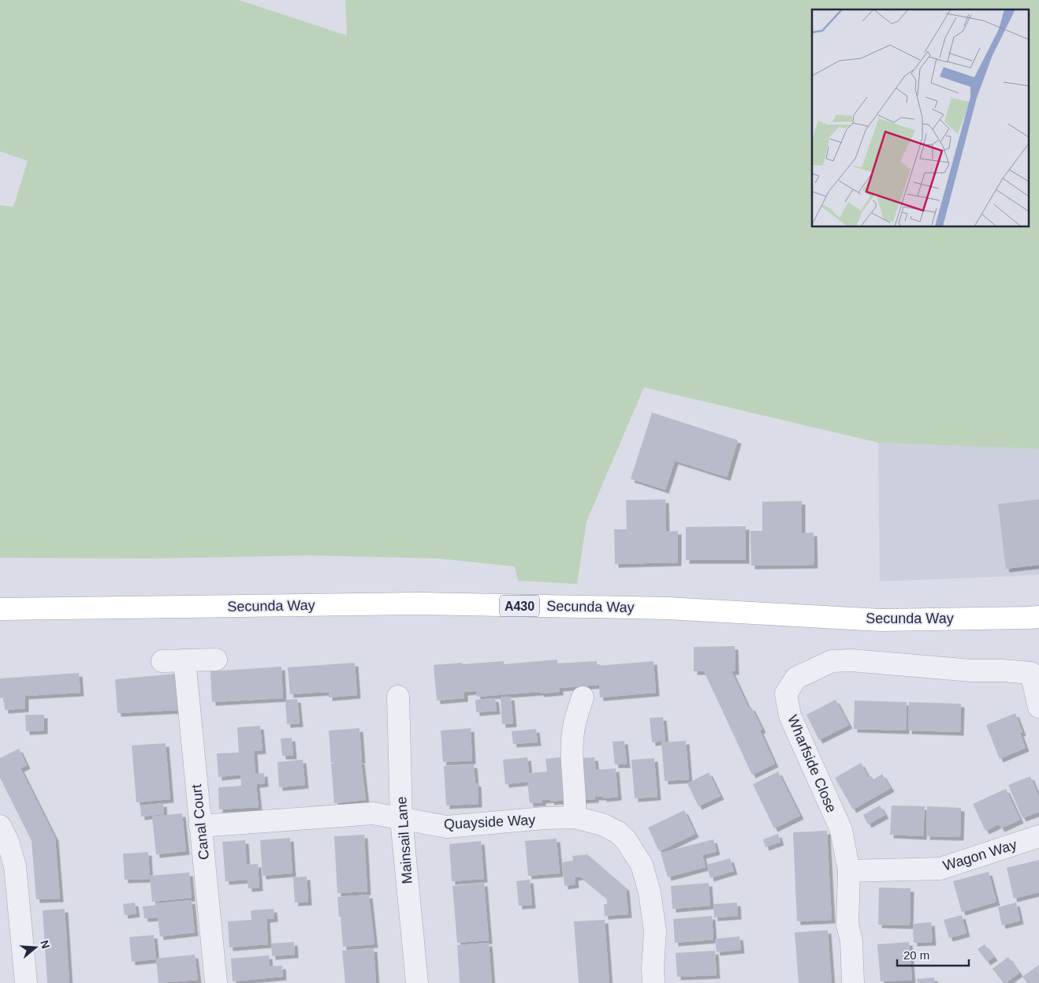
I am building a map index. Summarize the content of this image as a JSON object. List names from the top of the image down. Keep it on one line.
{"streets":{"main road":["Secunda Way","A430"],"street":["Wharfside Close","Canal Court","Quayside Way","Mainsail Lane","Wagon Way"]},"crossings":[["Wharfside Close","Wagon Way"],["Canal Court","Quayside Way"],["Quayside Way","Mainsail Lane"]],"scale_bar":"20 m","north":"right"}
